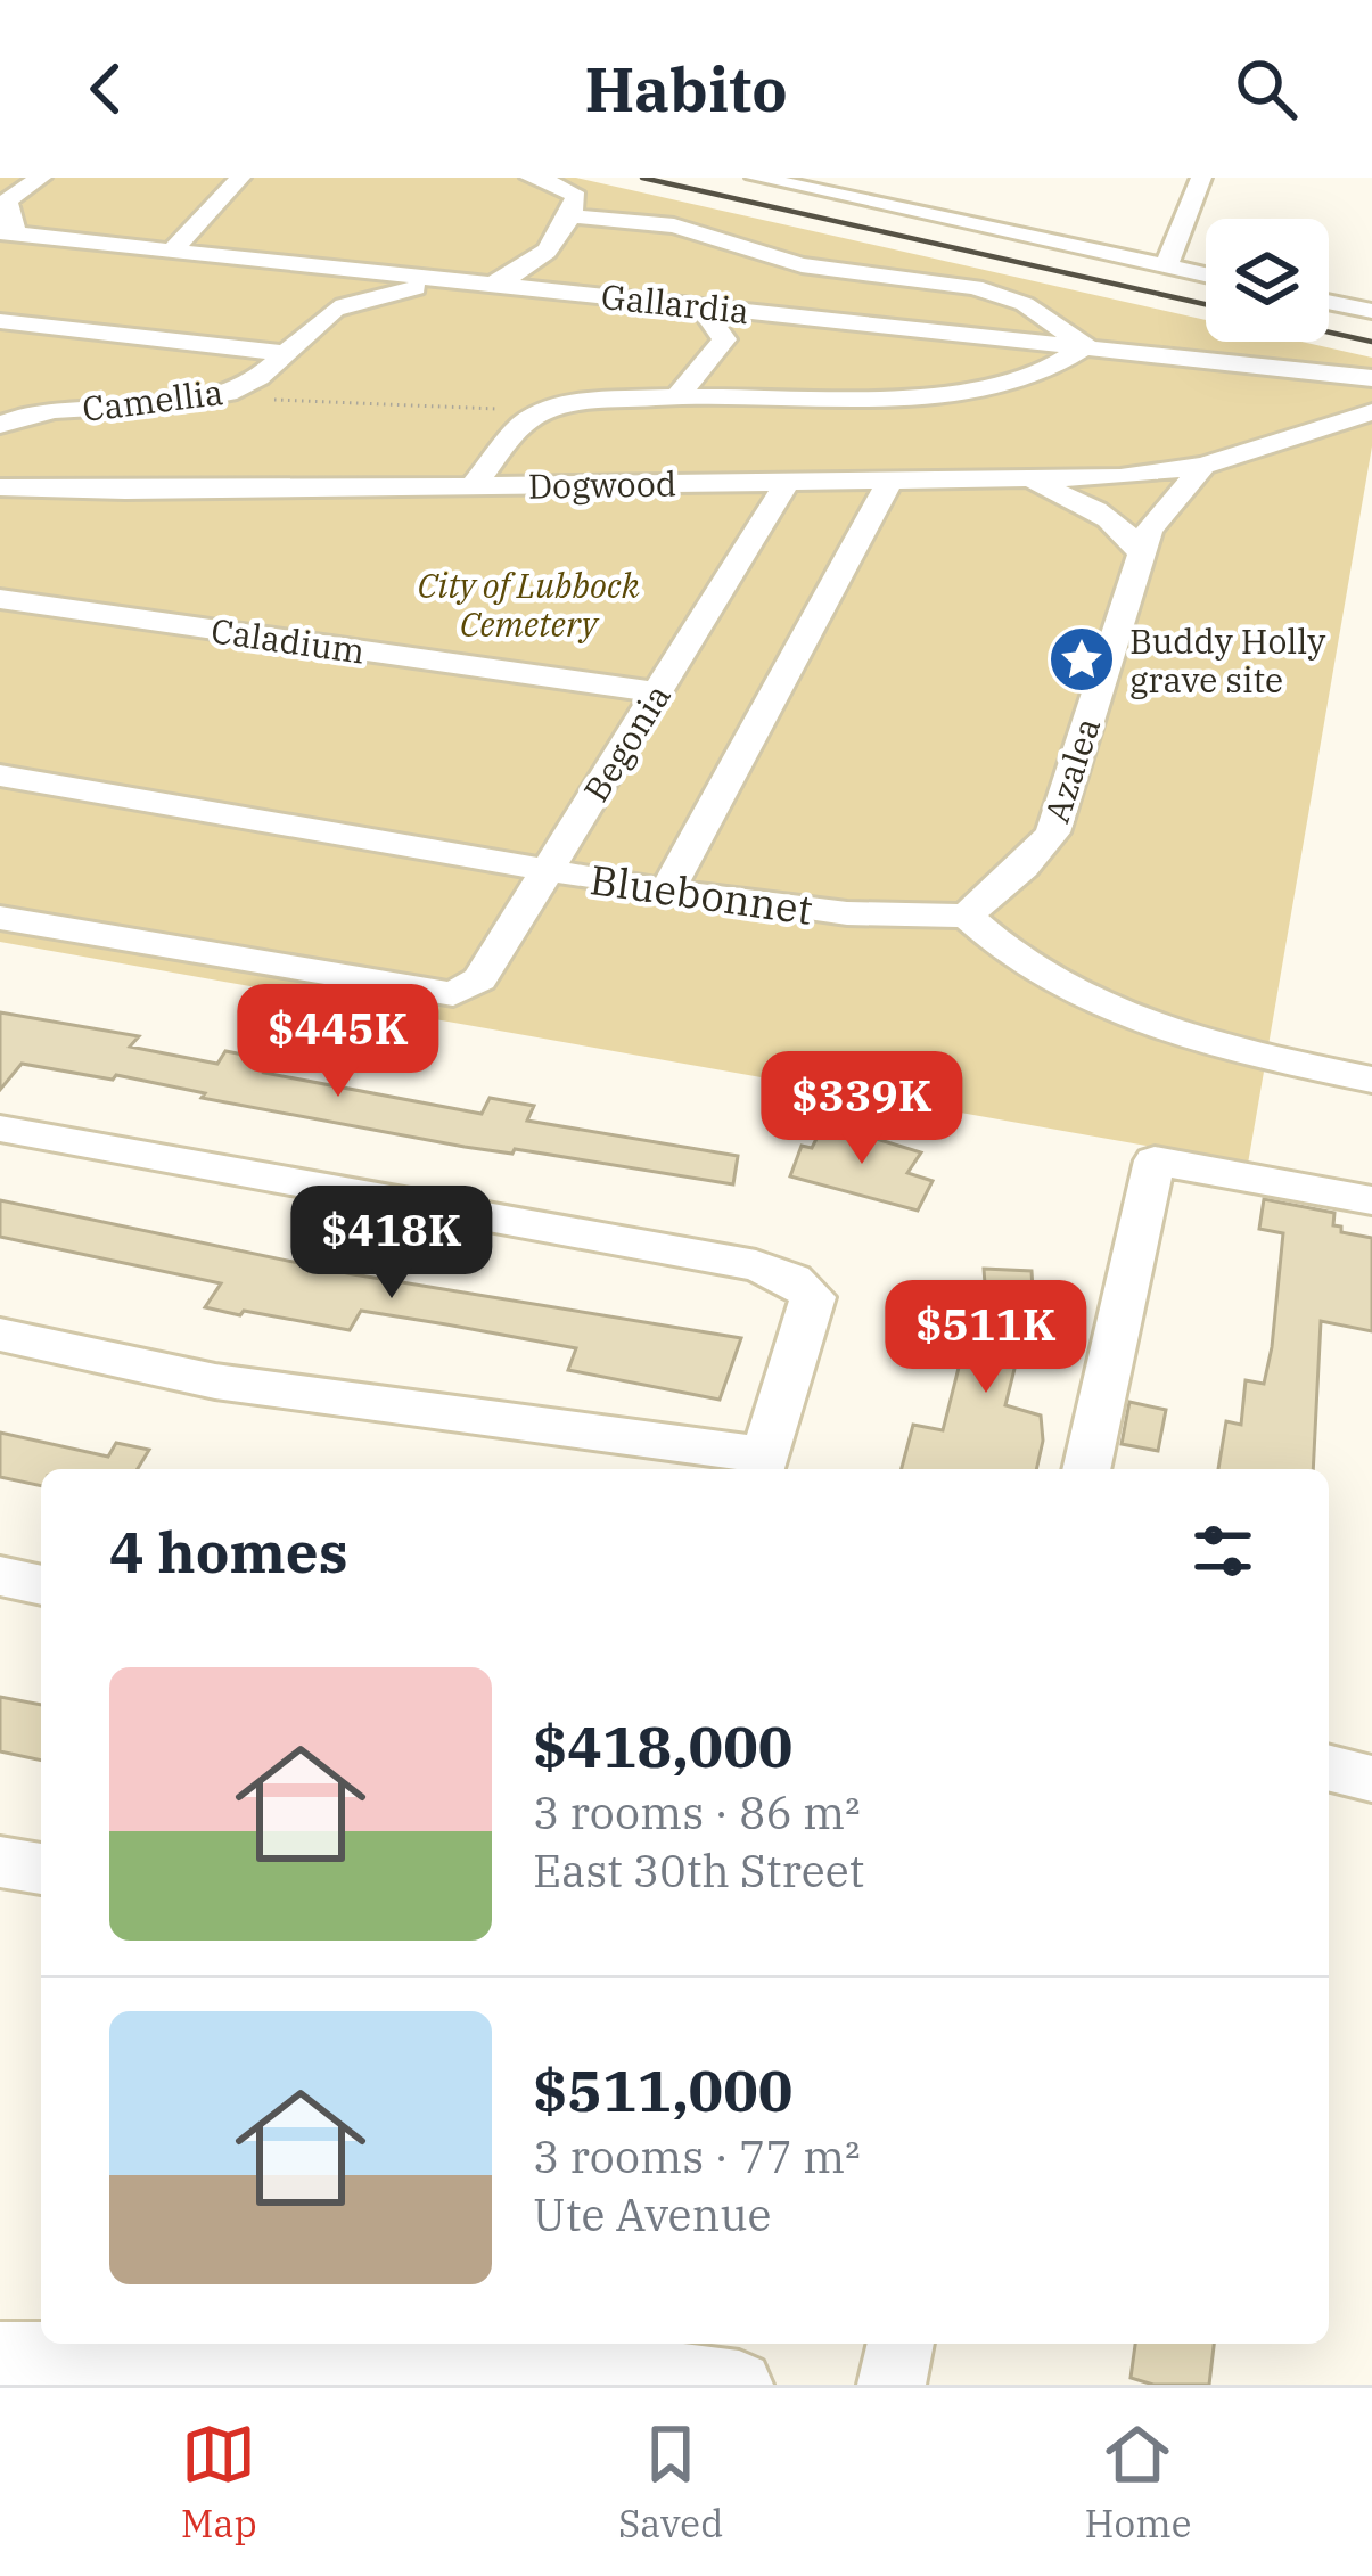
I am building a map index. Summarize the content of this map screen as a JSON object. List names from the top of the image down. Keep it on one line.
{"streets":{"street":["Gallardia","Camellia","Dogwood","Caladium","Begonia","Azalea","Bluebonnet"]},"crossings":[["Gallardia","Camellia"],["Dogwood","Begonia"],["Dogwood","Azalea"],["Caladium","Begonia"],["Begonia","Bluebonnet"],["Azalea","Bluebonnet"]],"parks":["City of Lubbock Cemetery"],"places":{"place":["Buddy Holly grave site"]},"page":{"header":"Habito","price":["$445K","$339K","$418K","$511K"],"heading":"4 homes","list":[{"name":"$418,000","note":"3 rooms · 86 m² · East 30th Street"},{"name":"$511,000","note":"3 rooms · 77 m² · Ute Avenue"}],"tabs":["Map","Saved","Home"]}}
